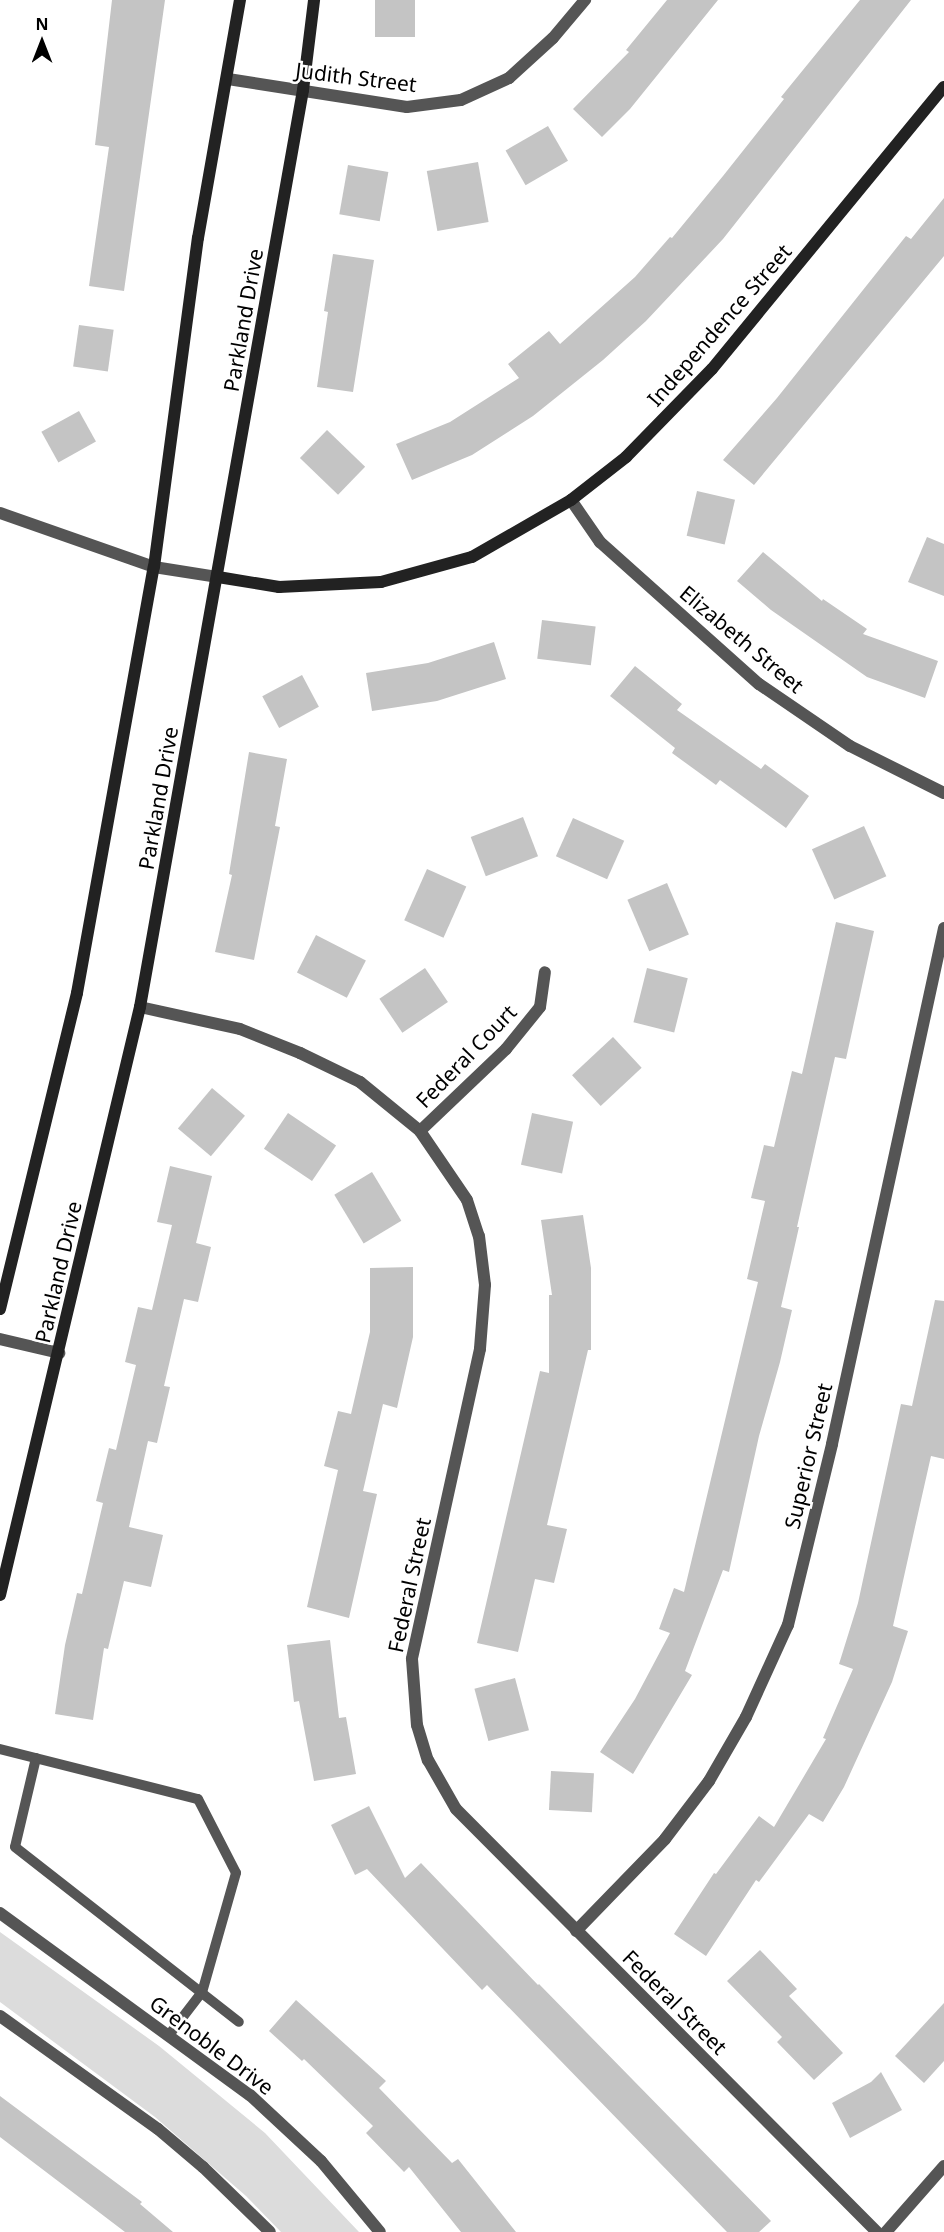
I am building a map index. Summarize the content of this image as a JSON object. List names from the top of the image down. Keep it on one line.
{"streets":{"street":["Judith Street","Parkland Drive","Independence Street","Elizabeth Street","Federal Court","Superior Street","Federal Street","Grenoble Drive"]},"crossings":[["Judith Street","Parkland Drive"],["Parkland Drive","Independence Street"],["Parkland Drive","Federal Street"],["Independence Street","Elizabeth Street"],["Federal Court","Federal Street"],["Superior Street","Federal Street"]],"north":"top"}
